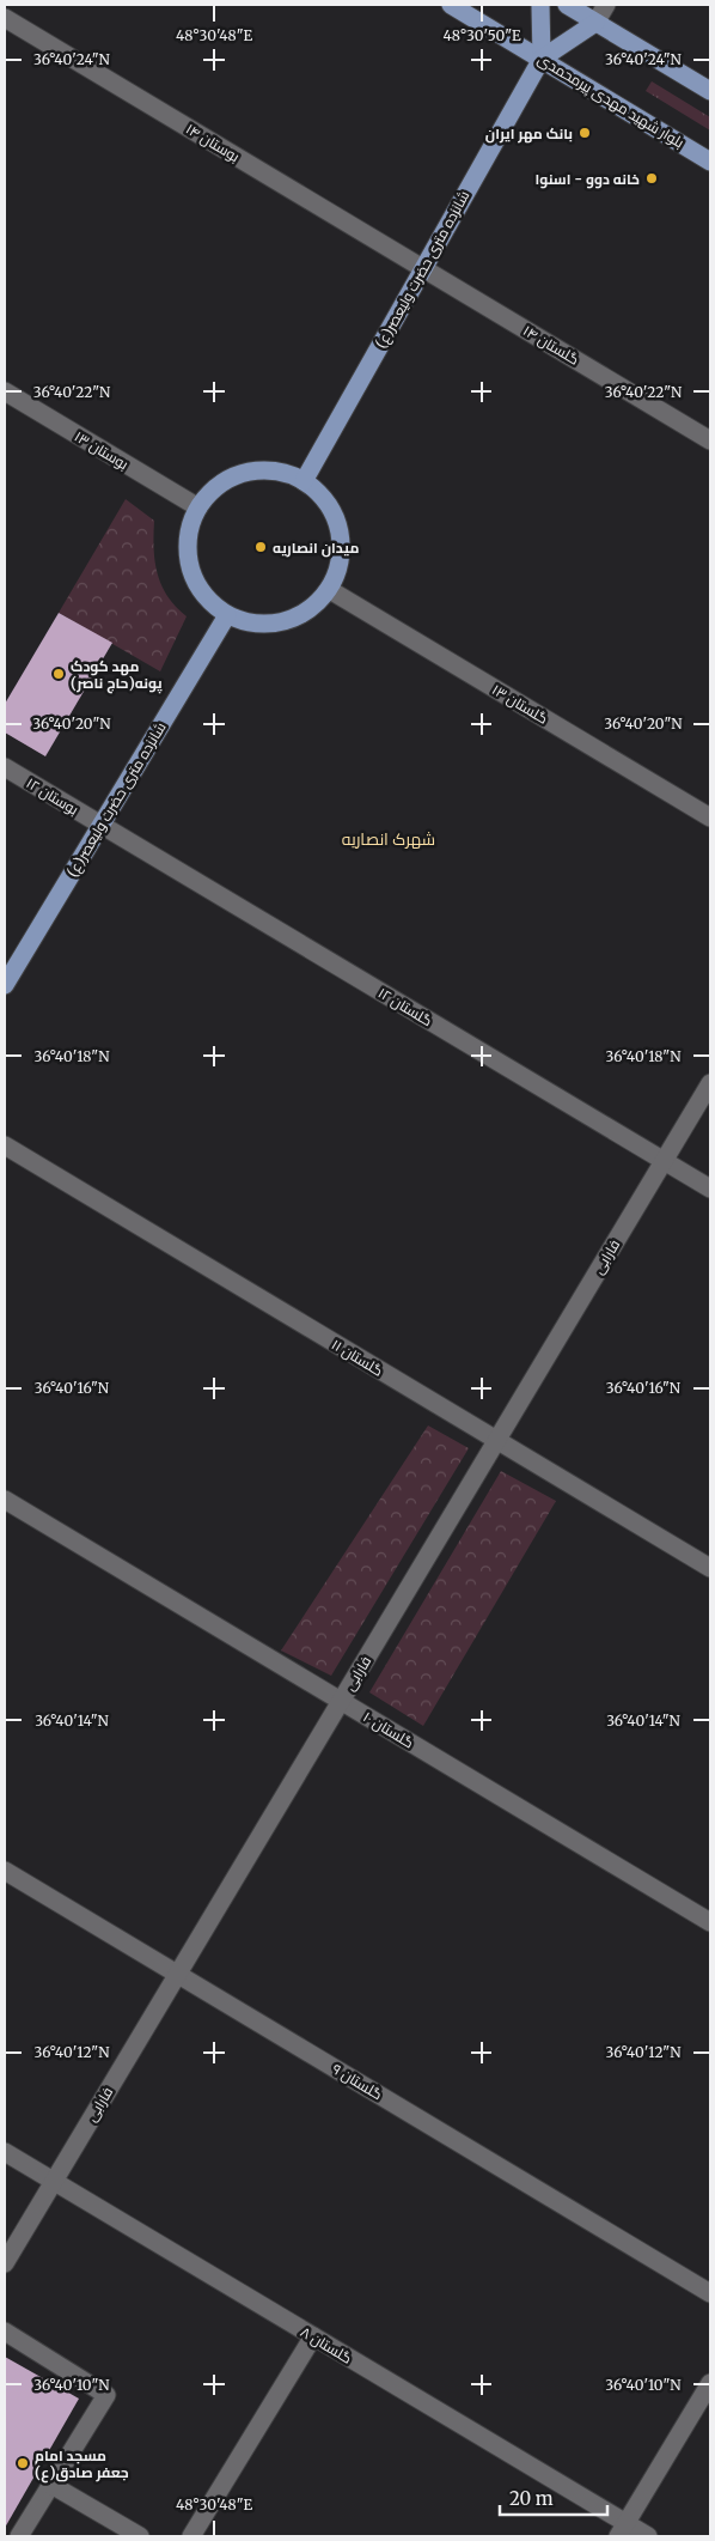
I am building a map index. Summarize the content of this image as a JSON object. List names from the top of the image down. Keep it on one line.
{"streets":{"main road":["بلوار شهید مهدی پیرمحمدی","شانزده متری حضرت ولیعصر(ع)"],"street":["بوستان ۱۴","گلستان ۱۴","بوستان ۱۳","گلستان ۱۳","بوستان ۱۲","گلستان ۱۲","فارابی","گلستان ۱۱","گلستان ۱۰","گلستان ۹","گلستان ۸"]},"crossings":[["بلوار شهید مهدی پیرمحمدی","شانزده متری حضرت ولیعصر(ع)"],["بوستان ۱۴","شانزده متری حضرت ولیعصر(ع)"],["بوستان ۱۴","گلستان ۱۴"],["شانزده متری حضرت ولیعصر(ع)","گلستان ۱۴"],["شانزده متری حضرت ولیعصر(ع)","بوستان ۱۳"],["شانزده متری حضرت ولیعصر(ع)","گلستان ۱۳"],["شانزده متری حضرت ولیعصر(ع)","بوستان ۱۲"],["شانزده متری حضرت ولیعصر(ع)","گلستان ۱۲"],["بوستان ۱۳","گلستان ۱۳"],["بوستان ۱۲","گلستان ۱۲"],["گلستان ۱۲","فارابی"],["فارابی","گلستان ۱۱"],["فارابی","گلستان ۱۰"],["فارابی","گلستان ۹"],["فارابی","گلستان ۸"]],"districts":["شهرک انصاریه"],"places":["بانک مهر ایران","خانه دوو - اسنوا","میدان انصاریه","مهد کودک پونه(حاج ناصر)","مسجد امام جعفر صادق(ع)"],"scale_bar":"20 m","coordinates":["48°30'48\"E","48°30'50\"E","36°40'24\"N","36°40'22\"N","36°40'20\"N","36°40'18\"N","36°40'16\"N","36°40'14\"N","36°40'12\"N","36°40'10\"N"]}
